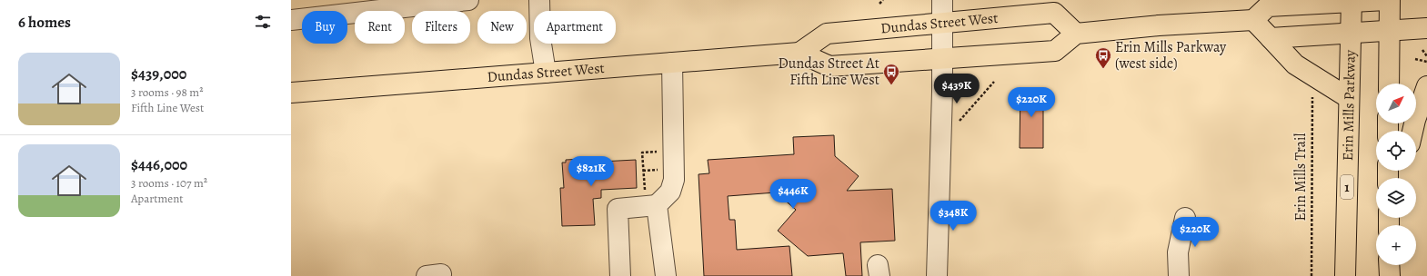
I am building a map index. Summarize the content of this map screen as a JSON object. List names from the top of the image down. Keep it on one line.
{"streets":{"main road":["Dundas Street West","Erin Mills Parkway","1"],"path":["Erin Mills Trail"]},"places":{"bus stop":["Erin Mills Parkway (west side)","Dundas Street At Fifth Line West"]},"north":"top right","page":{"heading":"6 homes","chip":["Buy","Rent","Filters","New","Apartment"],"list":[{"name":"$439,000","note":"3 rooms · 98 m² · Fifth Line West"},{"name":"$446,000","note":"3 rooms · 107 m² · Apartment"}],"price":["$439K","$220K","$821K","$446K","$348K","$220K"],"map_buttons":"+"}}
